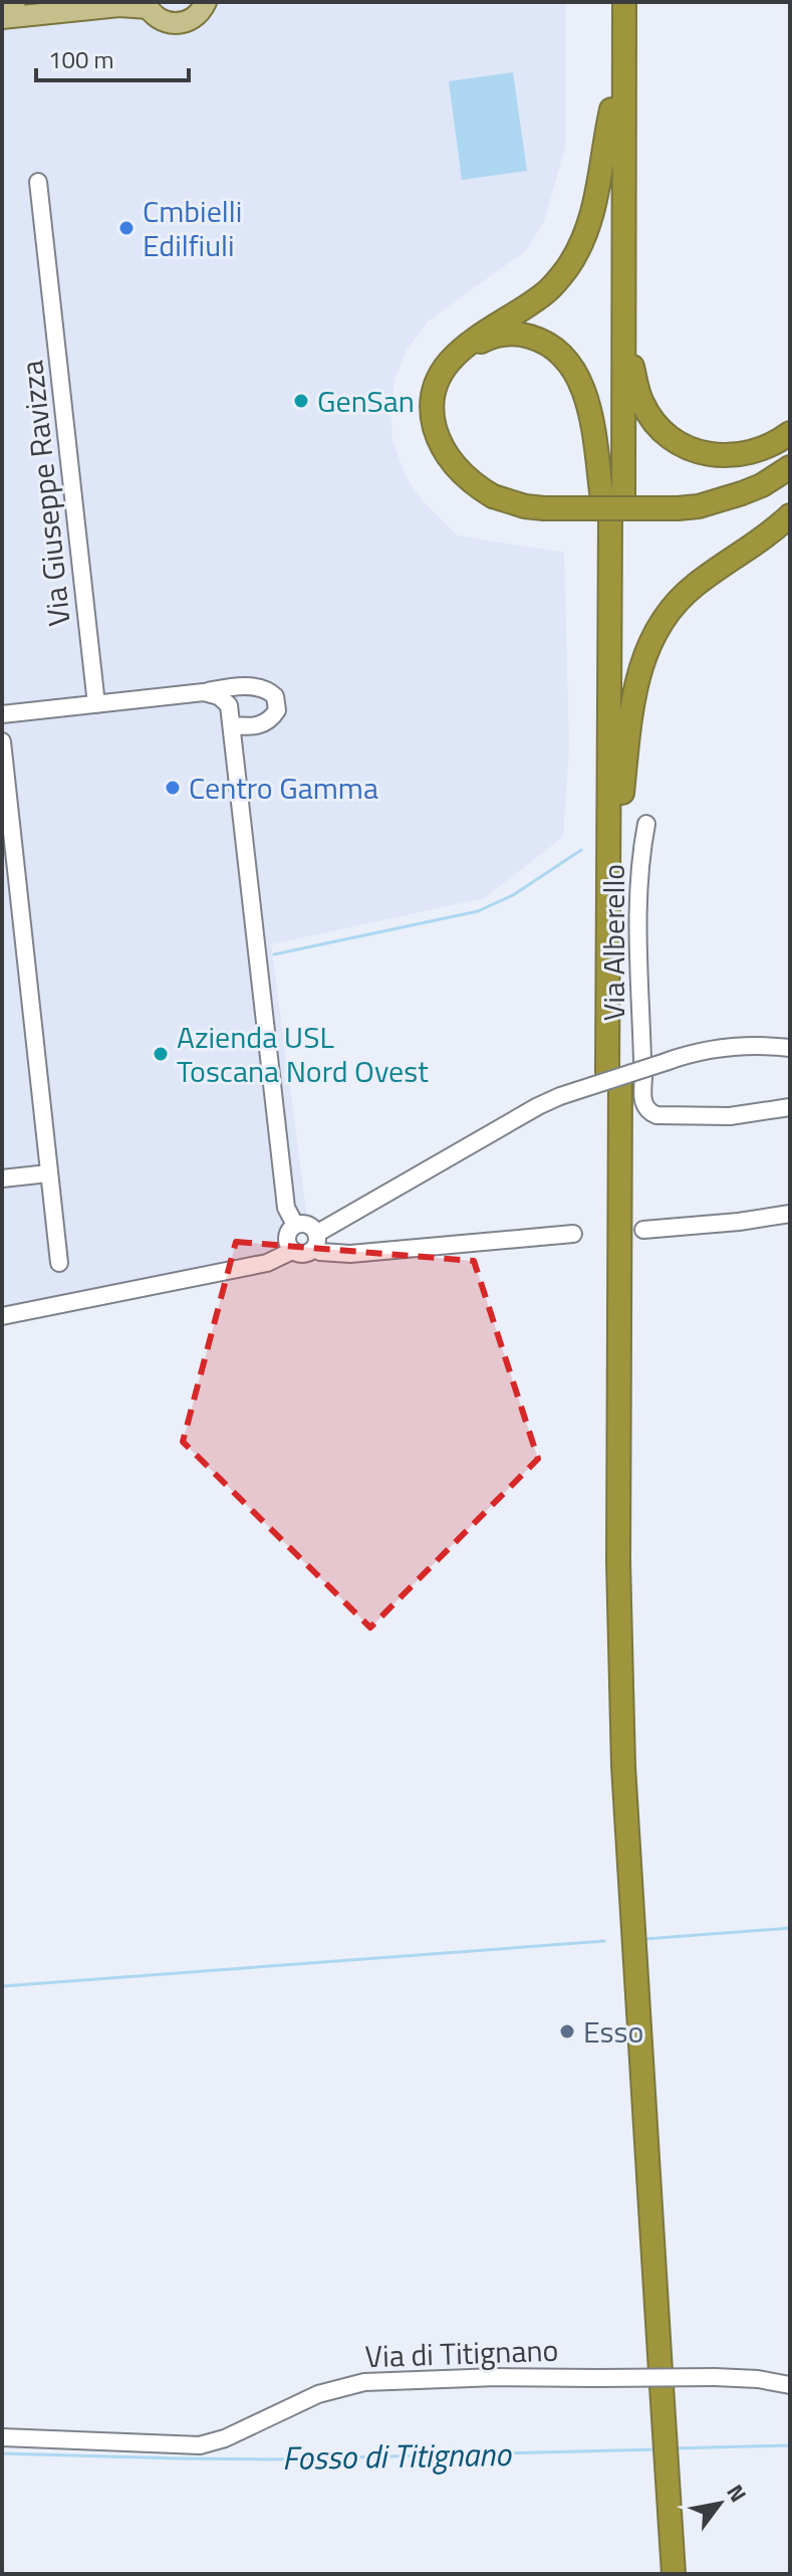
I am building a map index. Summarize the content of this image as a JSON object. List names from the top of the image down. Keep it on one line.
{"streets":{"street":["Via Giuseppe Ravizza","Via Alberello","Via di Titignano"]},"water":["Fosso di Titignano"],"places":["Cmbielli Edilfiuli","GenSan","Centro Gamma","Azienda USL Toscana Nord Ovest","Esso"],"scale_bar":"100 m","north":"top right"}
